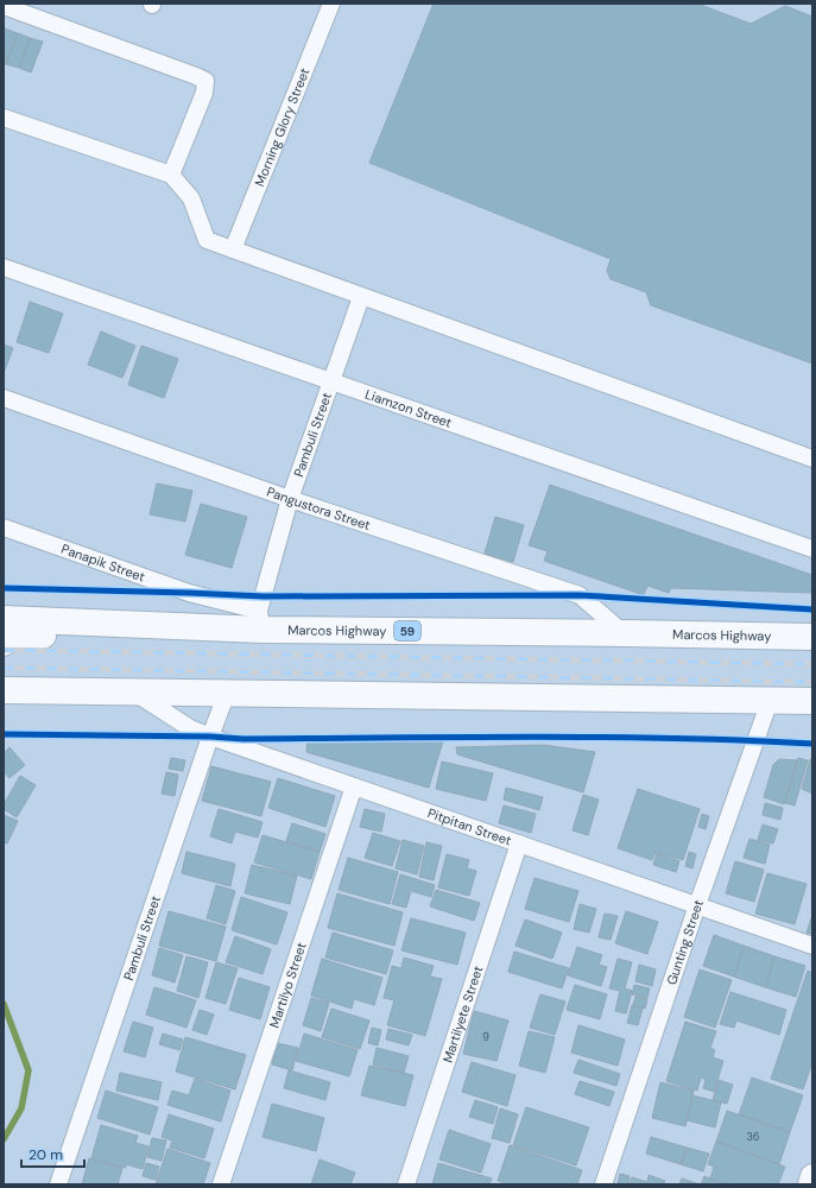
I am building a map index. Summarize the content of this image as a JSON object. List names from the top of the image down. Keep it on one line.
{"streets":{"main road":["Marcos Highway","59"],"street":["Morning Glory Street","Liamzon Street","Pambuli Street","Pangustora Street","Panapik Street","Pitpitan Street","Gunting Street","Martilyo Street","Martilyete Street"]},"crossings":[["Liamzon Street","Pambuli Street"],["Pambuli Street","Pangustora Street"],["Pambuli Street","Panapik Street"],["Pambuli Street","Marcos Highway"],["Pambuli Street","Pitpitan Street"],["Pangustora Street","Marcos Highway"],["Panapik Street","Marcos Highway"],["Pitpitan Street","Gunting Street"],["Pitpitan Street","Martilyo Street"],["Pitpitan Street","Martilyete Street"]],"house_numbers":["9","36"],"scale_bar":"20 m"}
